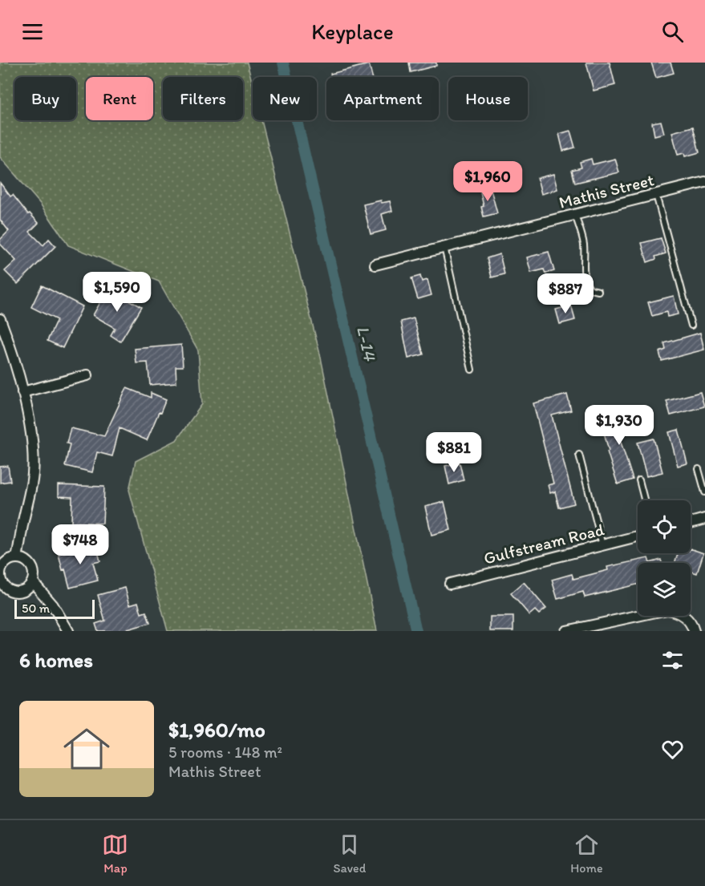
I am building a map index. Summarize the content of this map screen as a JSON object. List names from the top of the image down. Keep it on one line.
{"streets":{"street":["Mathis Street","Gulfstream Road"]},"water":["L-14"],"scale_bar":"50 m","page":{"header":"Keyplace","chip":["Buy","Rent","Filters","New","Apartment","House"],"price":["$1,960","$1,590","$887","$1,930","$881","$748"],"scale":"50 m","heading":"6 homes","list":[{"name":"$1,960/mo","note":"5 rooms · 148 m² · Mathis Street"}],"tabs":["Map","Saved","Home"]}}
